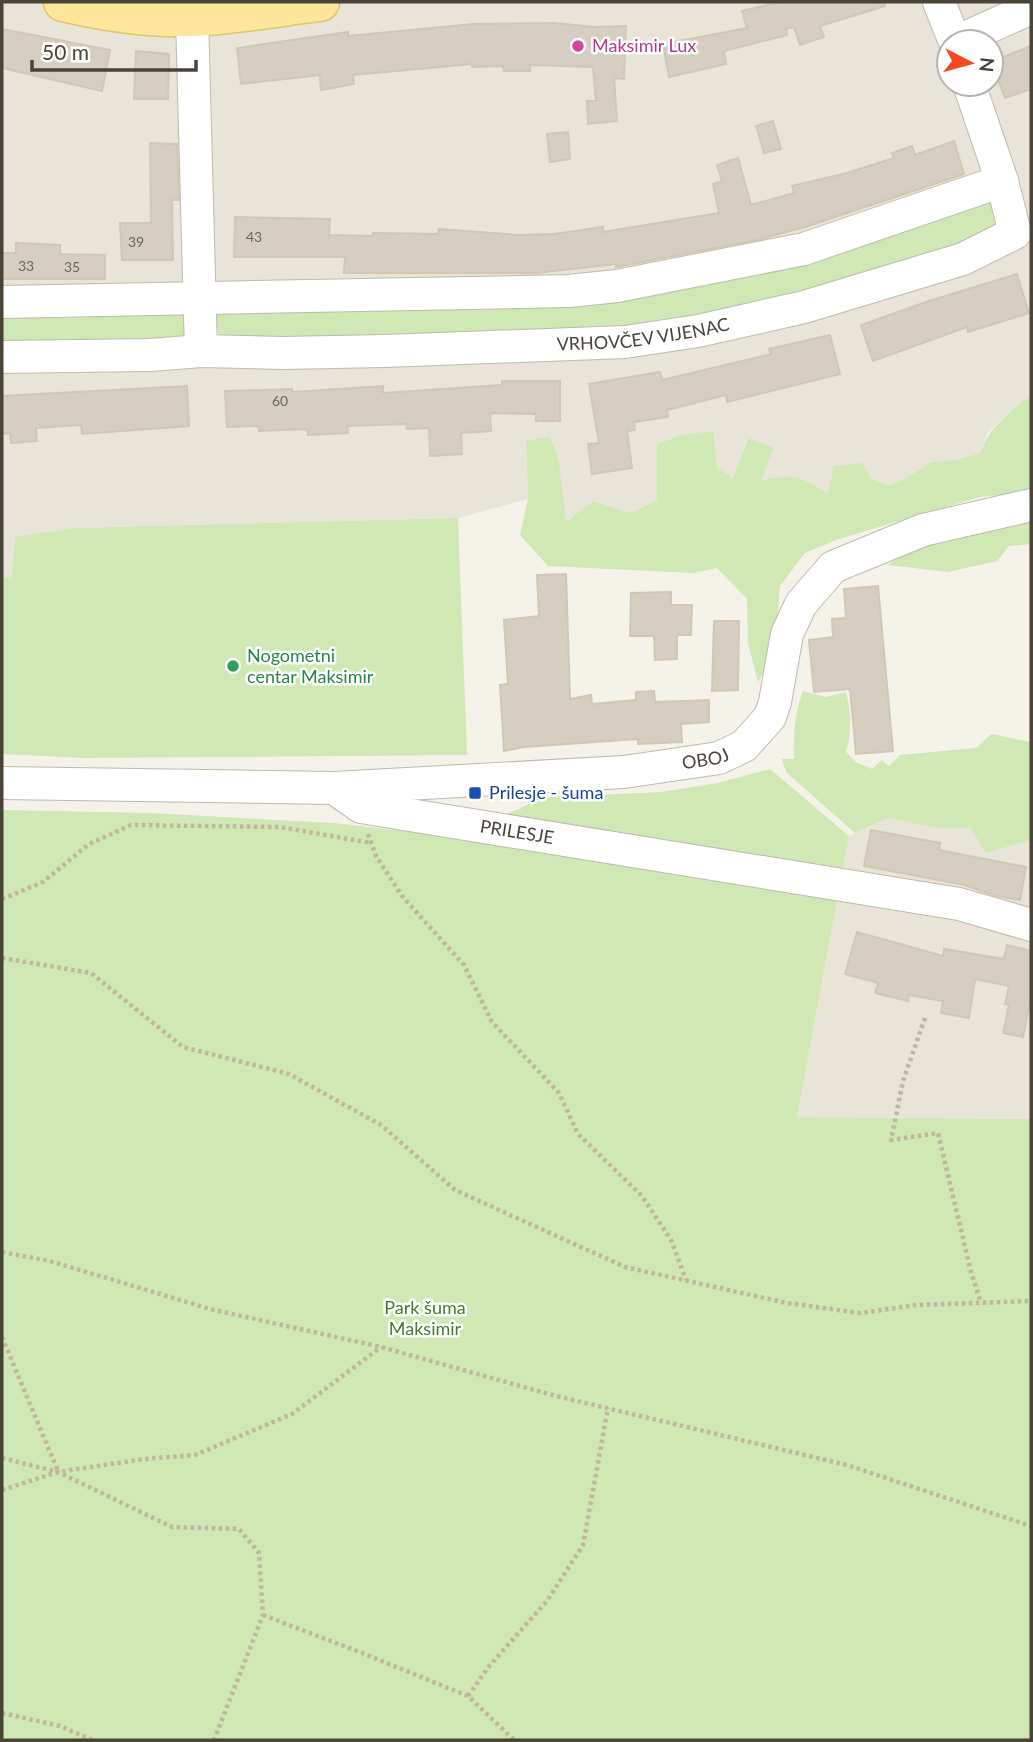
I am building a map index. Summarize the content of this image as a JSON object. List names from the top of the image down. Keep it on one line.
{"streets":{"street":["VRHOVČEV VIJENAC","OBOJ","PRILESJE"]},"crossings":[["OBOJ","PRILESJE"]],"parks":["Park šuma Maksimir"],"places":{"other":["Maksimir Lux","Nogometni centar Maksimir"],"transit":["Prilesje - šuma"]},"house_numbers":["43","39","33","35","60"],"scale_bar":"50 m","north":"right"}
